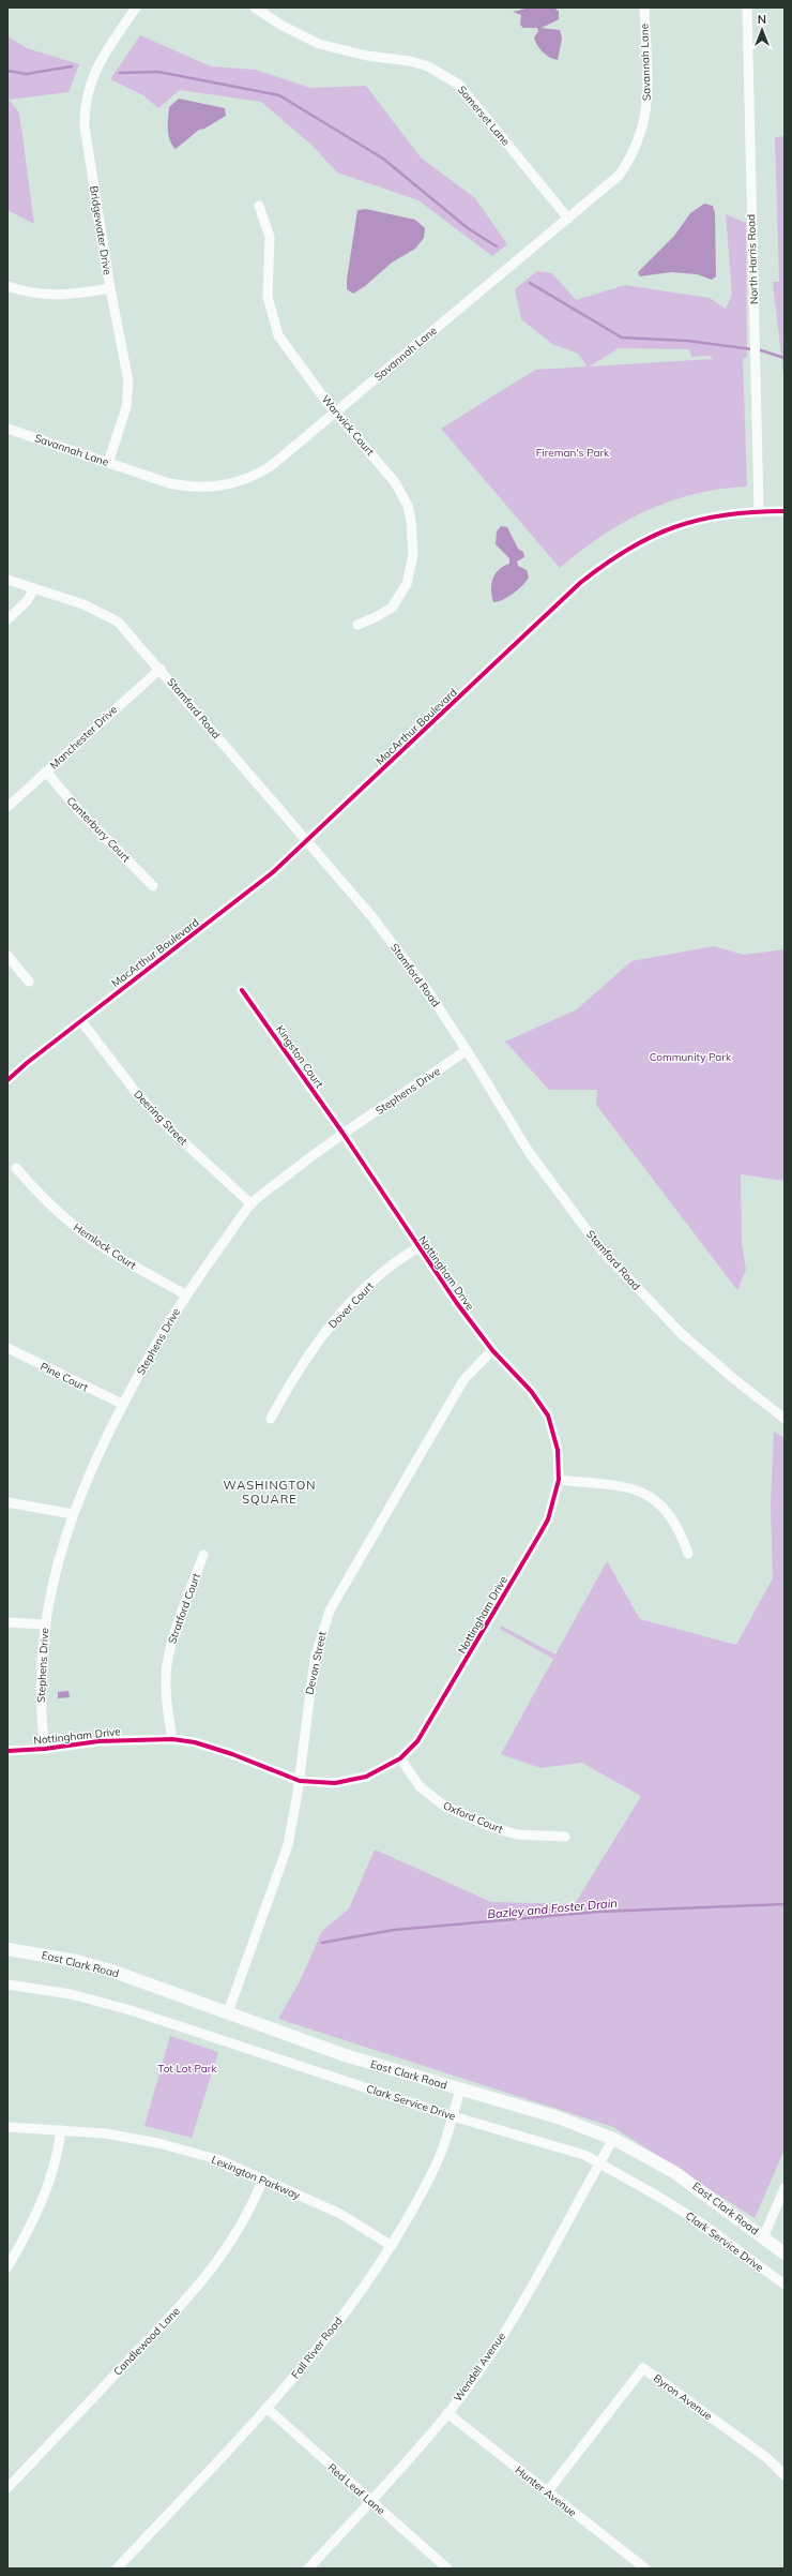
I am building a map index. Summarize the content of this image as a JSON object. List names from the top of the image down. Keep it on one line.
{"streets":{"main road":["East Clark Road"],"street":["Savannah Lane","Somerset Lane","Bridgewater Drive","North Harris Road","Warwick Court","Stamford Road","MacArthur Boulevard","Manchester Drive","Canterbury Court","Kingston Court","Stephens Drive","Deering Street","Hemlock Court","Nottingham Drive","Dover Court","Pine Court","Stratford Court","Devon Street","Oxford Court","Clark Service Drive","Lexington Parkway","Candlewood Lane","Fall River Road","Wendell Avenue","Byron Avenue","Red Leaf Lane","Hunter Avenue"]},"crossings":[["Savannah Lane","Somerset Lane"],["Savannah Lane","Bridgewater Drive"],["Savannah Lane","Warwick Court"],["North Harris Road","MacArthur Boulevard"],["Stamford Road","MacArthur Boulevard"],["Stamford Road","Manchester Drive"],["Stamford Road","Stephens Drive"],["MacArthur Boulevard","Deering Street"],["Manchester Drive","Canterbury Court"],["Kingston Court","Stephens Drive"],["Kingston Court","Nottingham Drive"],["Stephens Drive","Deering Street"],["Stephens Drive","Hemlock Court"],["Stephens Drive","Nottingham Drive"],["Stephens Drive","Pine Court"],["Nottingham Drive","Dover Court"],["Nottingham Drive","Stratford Court"],["Nottingham Drive","Devon Street"],["Nottingham Drive","Oxford Court"],["Devon Street","East Clark Road"],["East Clark Road","Fall River Road"],["East Clark Road","Wendell Avenue"],["Clark Service Drive","Fall River Road"],["Clark Service Drive","Wendell Avenue"],["Lexington Parkway","Candlewood Lane"],["Lexington Parkway","Fall River Road"],["Fall River Road","Red Leaf Lane"],["Wendell Avenue","Red Leaf Lane"],["Wendell Avenue","Hunter Avenue"],["Byron Avenue","Hunter Avenue"]],"districts":["WASHINGTON SQUARE"],"water":["Bazley and Foster Drain"],"parks":["Fireman's Park","Community Park","Tot Lot Park"],"north":"top"}
